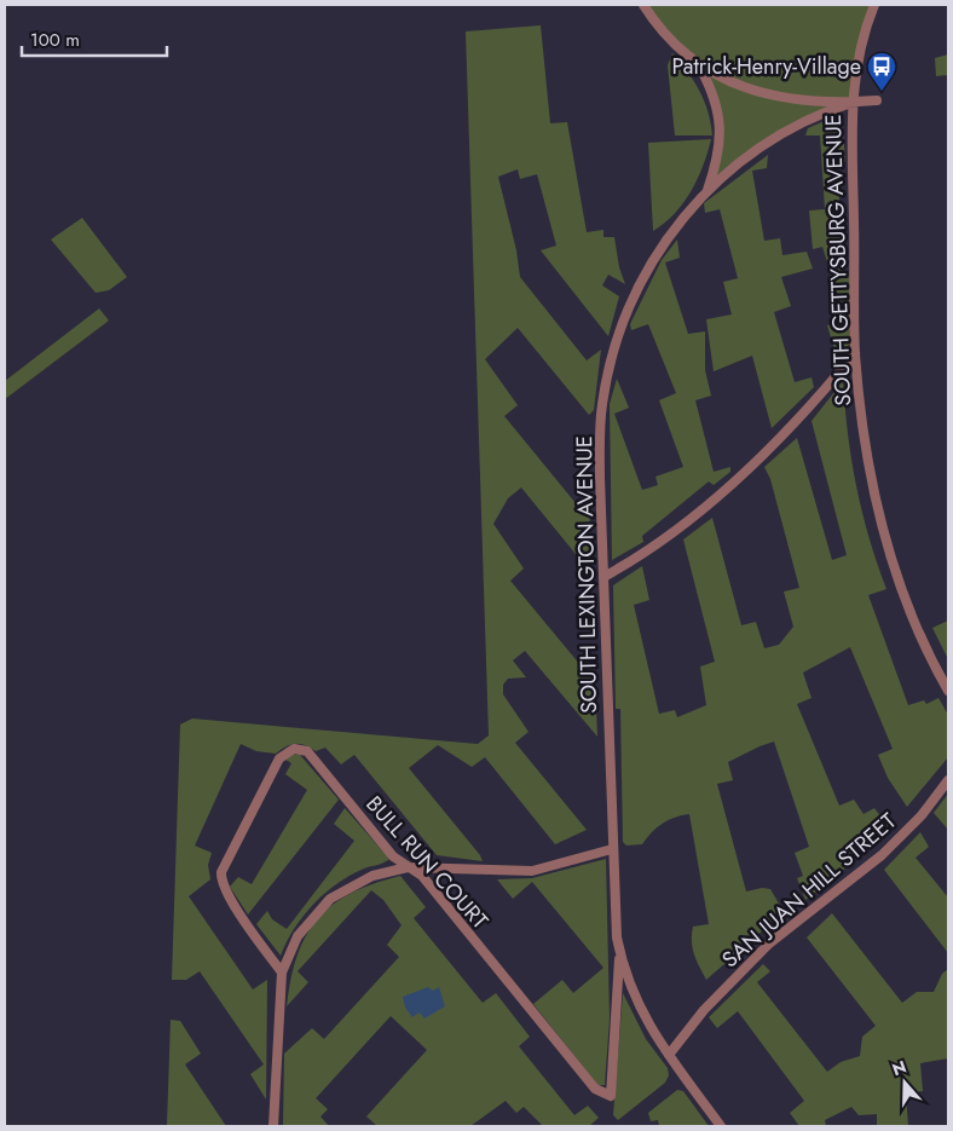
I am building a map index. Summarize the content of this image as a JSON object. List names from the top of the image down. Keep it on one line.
{"streets":{"street":["SOUTH GETTYSBURG AVENUE","SOUTH LEXINGTON AVENUE","BULL RUN COURT","SAN JUAN HILL STREET"]},"crossings":[["SOUTH GETTYSBURG AVENUE","SOUTH LEXINGTON AVENUE"],["SOUTH LEXINGTON AVENUE","BULL RUN COURT"],["SOUTH LEXINGTON AVENUE","SAN JUAN HILL STREET"]],"places":{"bus stop":["Patrick-Henry-Village"]},"scale_bar":"100 m","north":"top"}
